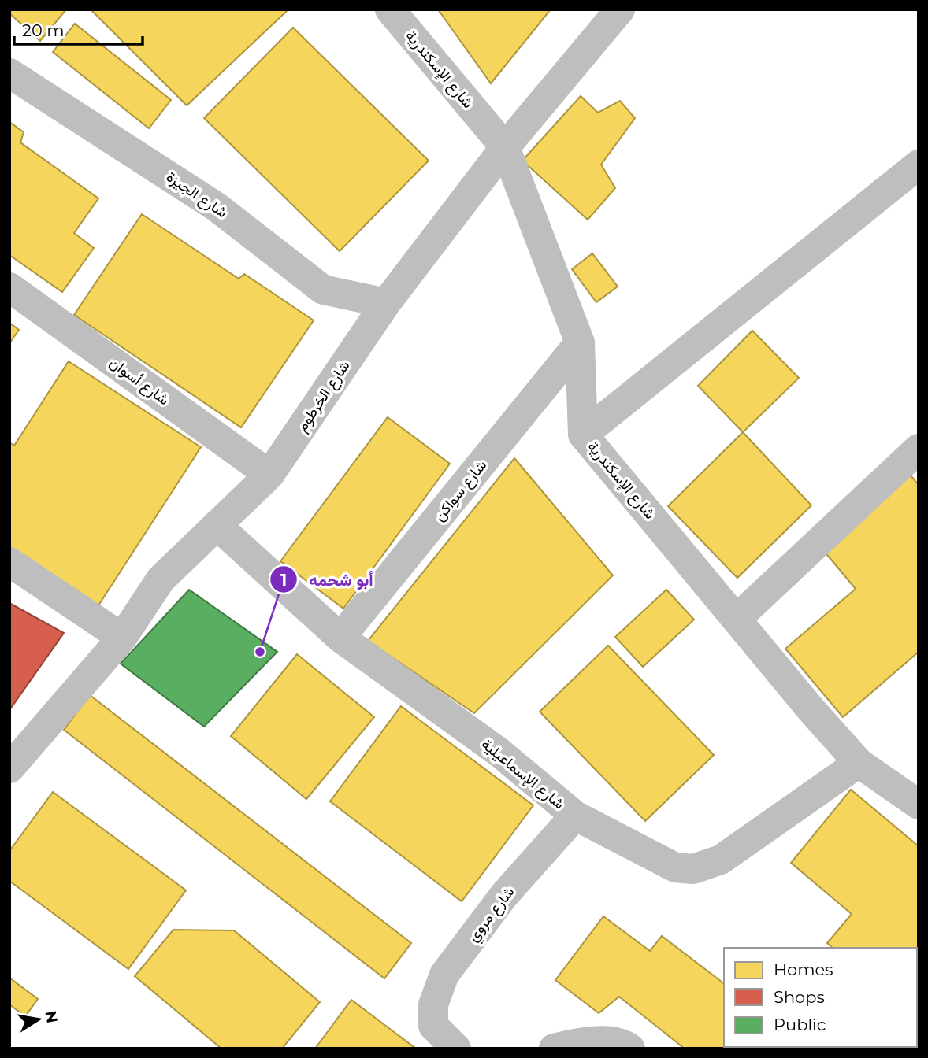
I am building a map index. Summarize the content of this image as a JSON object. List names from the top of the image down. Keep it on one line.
{"streets":{"street":["شارع الإسكندرية","شارع الجيزة","شارع أسوان","شارع الخرطوم","شارع سواكن","شارع الإسماعيلية","شارع مروي"]},"crossings":[["شارع الإسكندرية","شارع الخرطوم"],["شارع الإسكندرية","شارع سواكن"],["شارع الإسكندرية","شارع الإسماعيلية"],["شارع الجيزة","شارع الخرطوم"],["شارع أسوان","شارع الخرطوم"],["شارع الخرطوم","شارع الإسماعيلية"],["شارع سواكن","شارع الإسماعيلية"],["شارع الإسماعيلية","شارع مروي"]],"places":["أبو شحمه"],"legend":["Homes","Shops","Public"],"scale_bar":"20 m","north":"right"}
